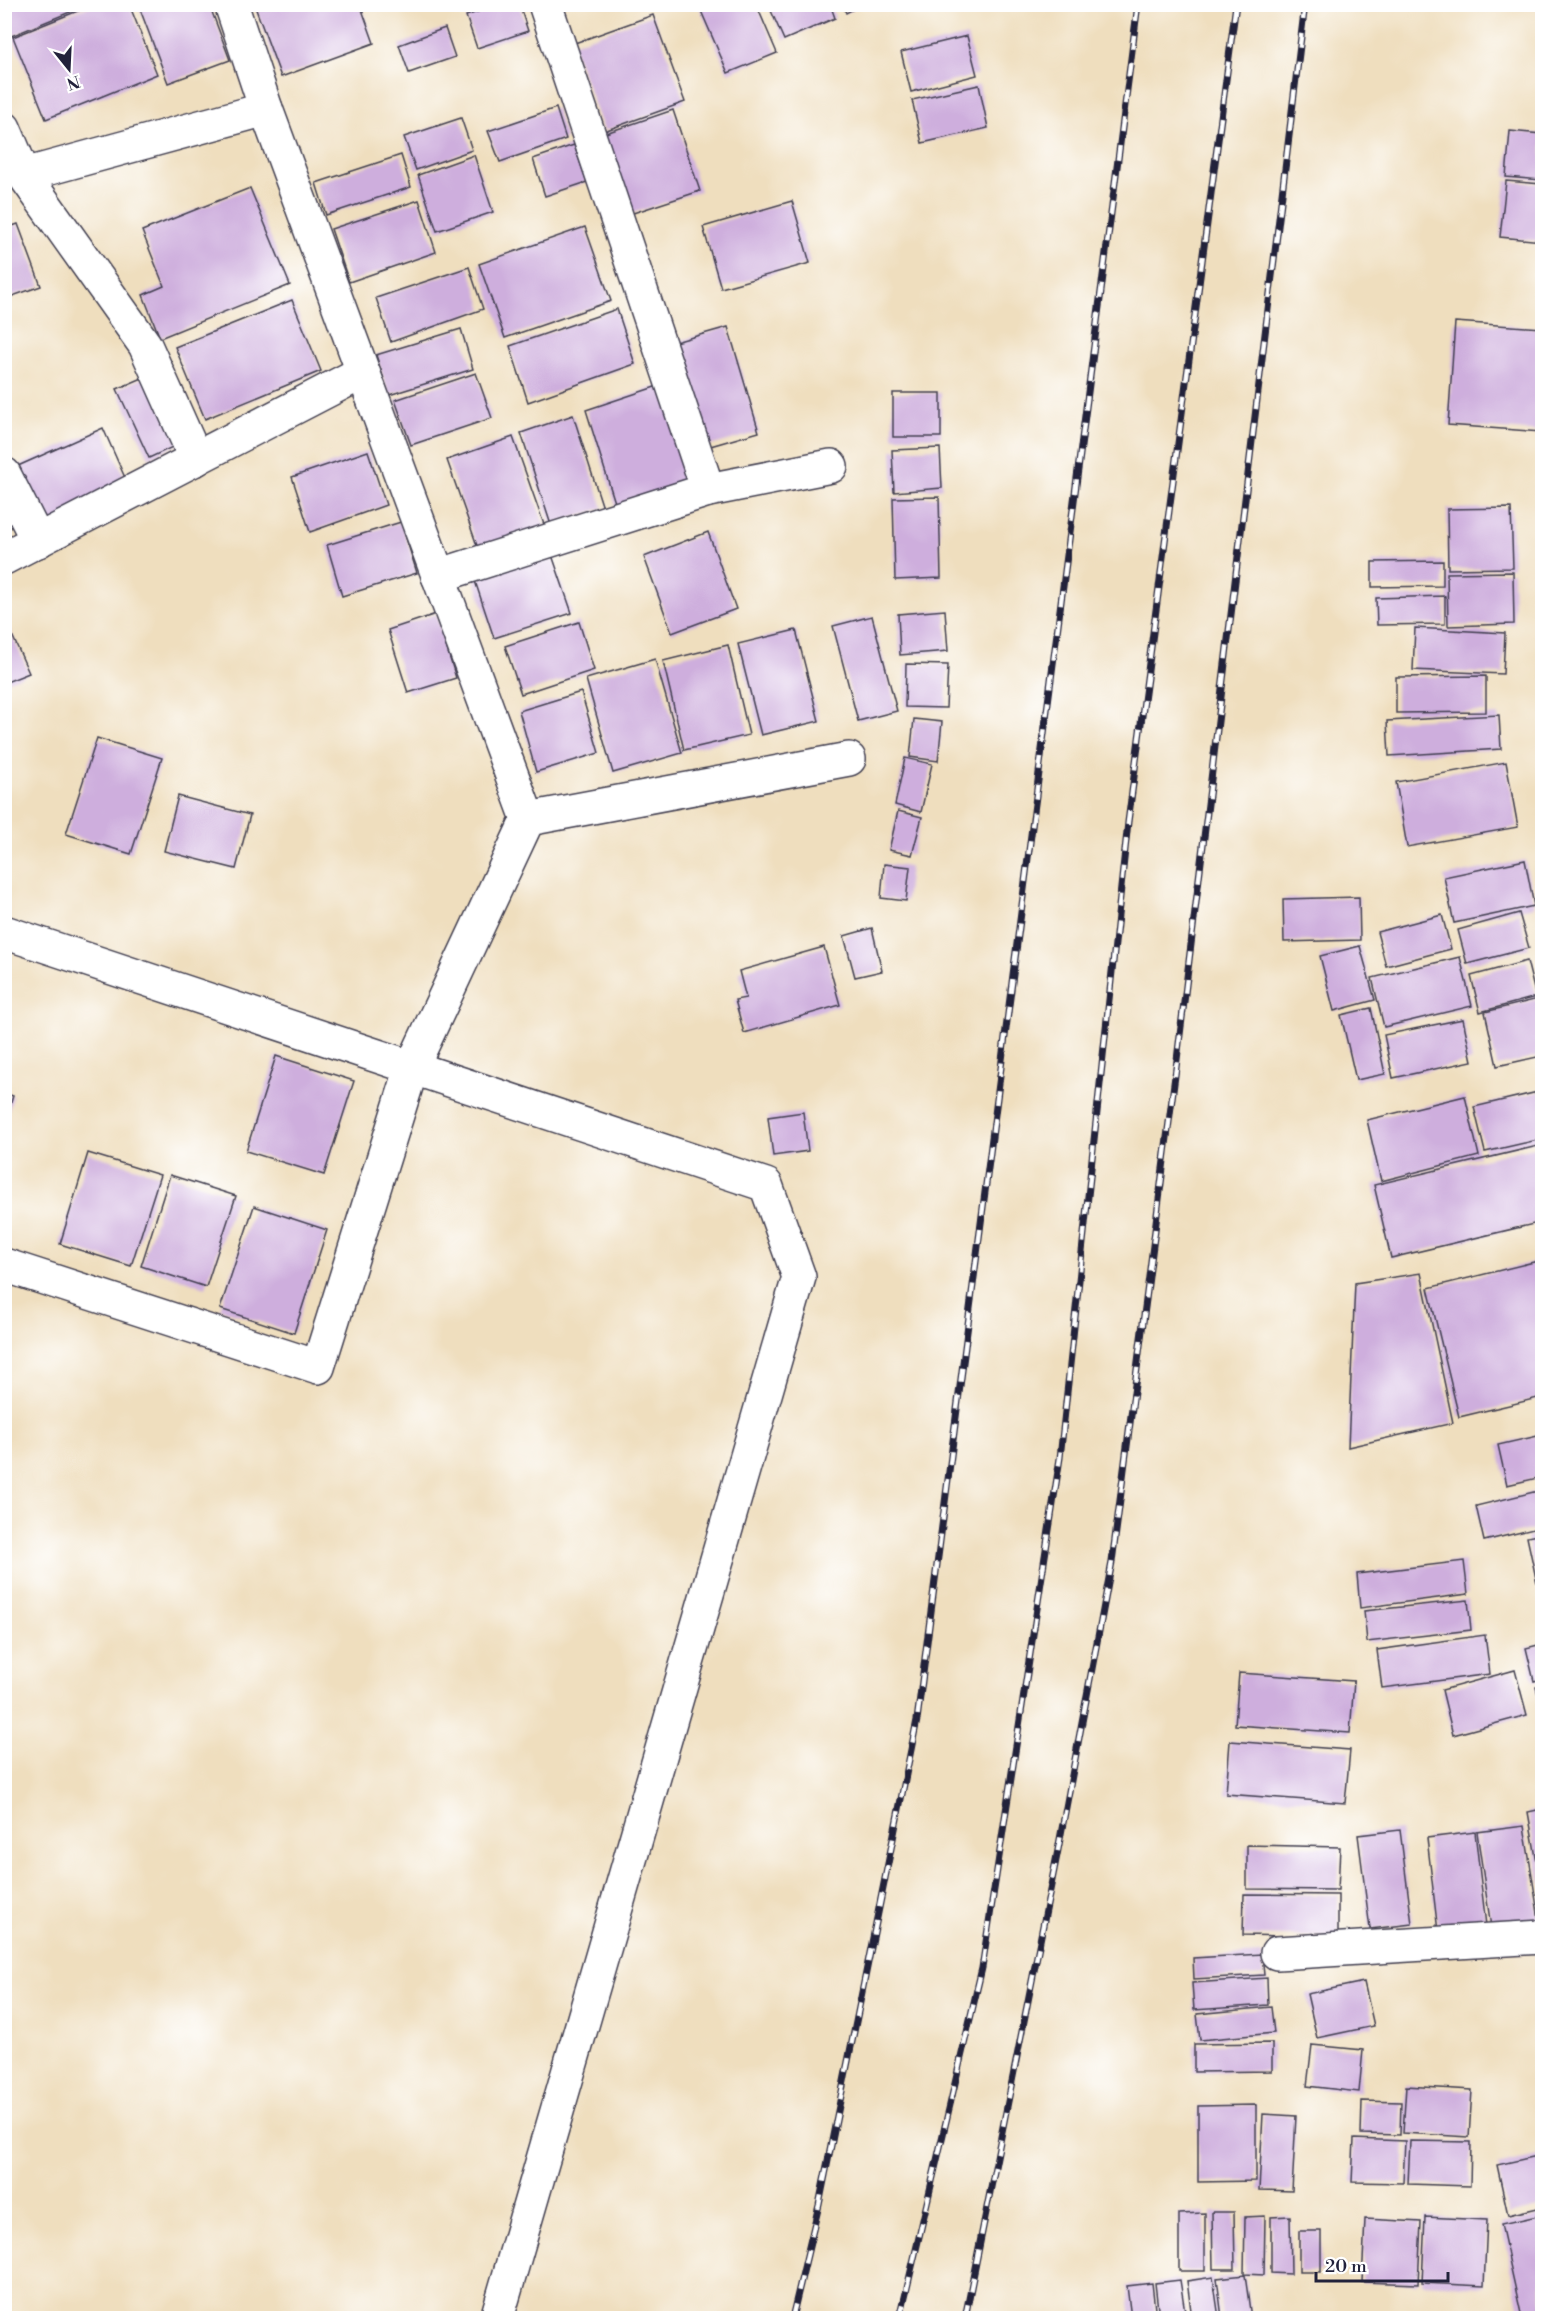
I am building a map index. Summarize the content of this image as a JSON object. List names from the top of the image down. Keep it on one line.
{"scale_bar":"20 m","north":"bottom"}
